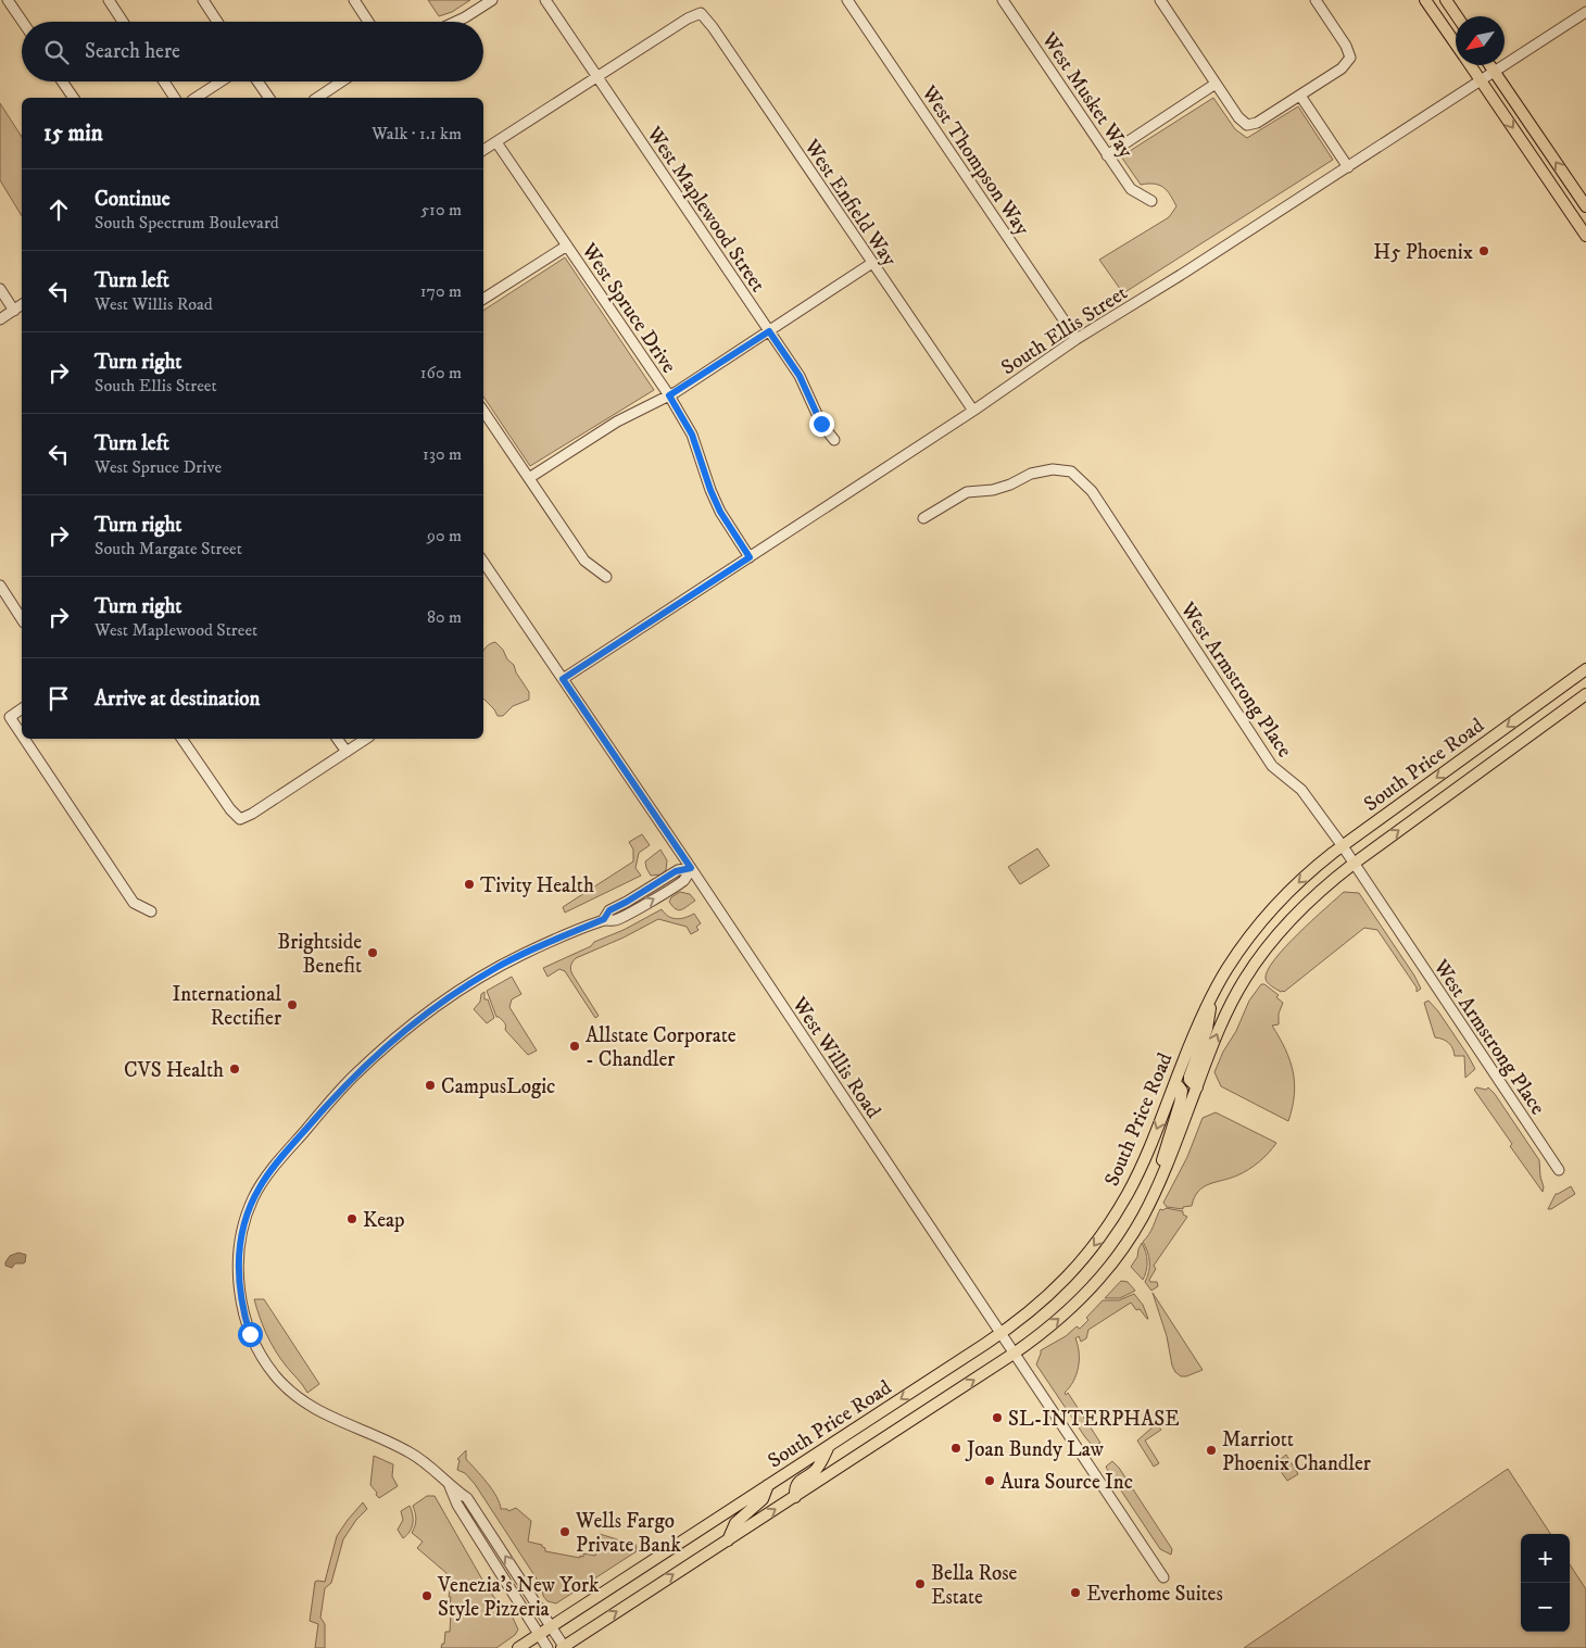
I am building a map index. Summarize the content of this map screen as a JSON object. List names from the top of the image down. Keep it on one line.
{"streets":{"main road":["South Price Road"],"street":["West Musket Way","West Thompson Way","West Enfield Way","West Maplewood Street","West Spruce Drive","South Ellis Street","West Armstrong Place","West Willis Road"]},"crossings":[["West Thompson Way","South Ellis Street"],["West Enfield Way","West Maplewood Street"],["West Enfield Way","South Ellis Street"],["West Spruce Drive","South Ellis Street"],["South Ellis Street","West Willis Road"],["West Armstrong Place","South Price Road"],["South Price Road","West Willis Road"]],"places":["H5 Phoenix","Tivity Health","Brightside Benefit","International Rectifier","Allstate Corporate - Chandler","CVS Health","CampusLogic","Keap","SL-INTERPHASE","Joan Bundy Law","Marriott Phoenix Chandler","Aura Source Inc","Wells Fargo Private Bank","Bella Rose Estate","Everhome Suites","Venezia's New York Style Pizzeria"],"north":"bottom left","page":{"search":"Search here","heading":["15 min","Walk · 1.1 km"],"list":[["Continue","South Spectrum Boulevard","510 m"],["Turn left","West Willis Road","170 m"],["Turn right","South Ellis Street","160 m"],["Turn left","West Spruce Drive","130 m"],["Turn right","South Margate Street","90 m"],["Turn right","West Maplewood Street","80 m"],"Arrive at destination"],"map_buttons":["+","−"]}}
